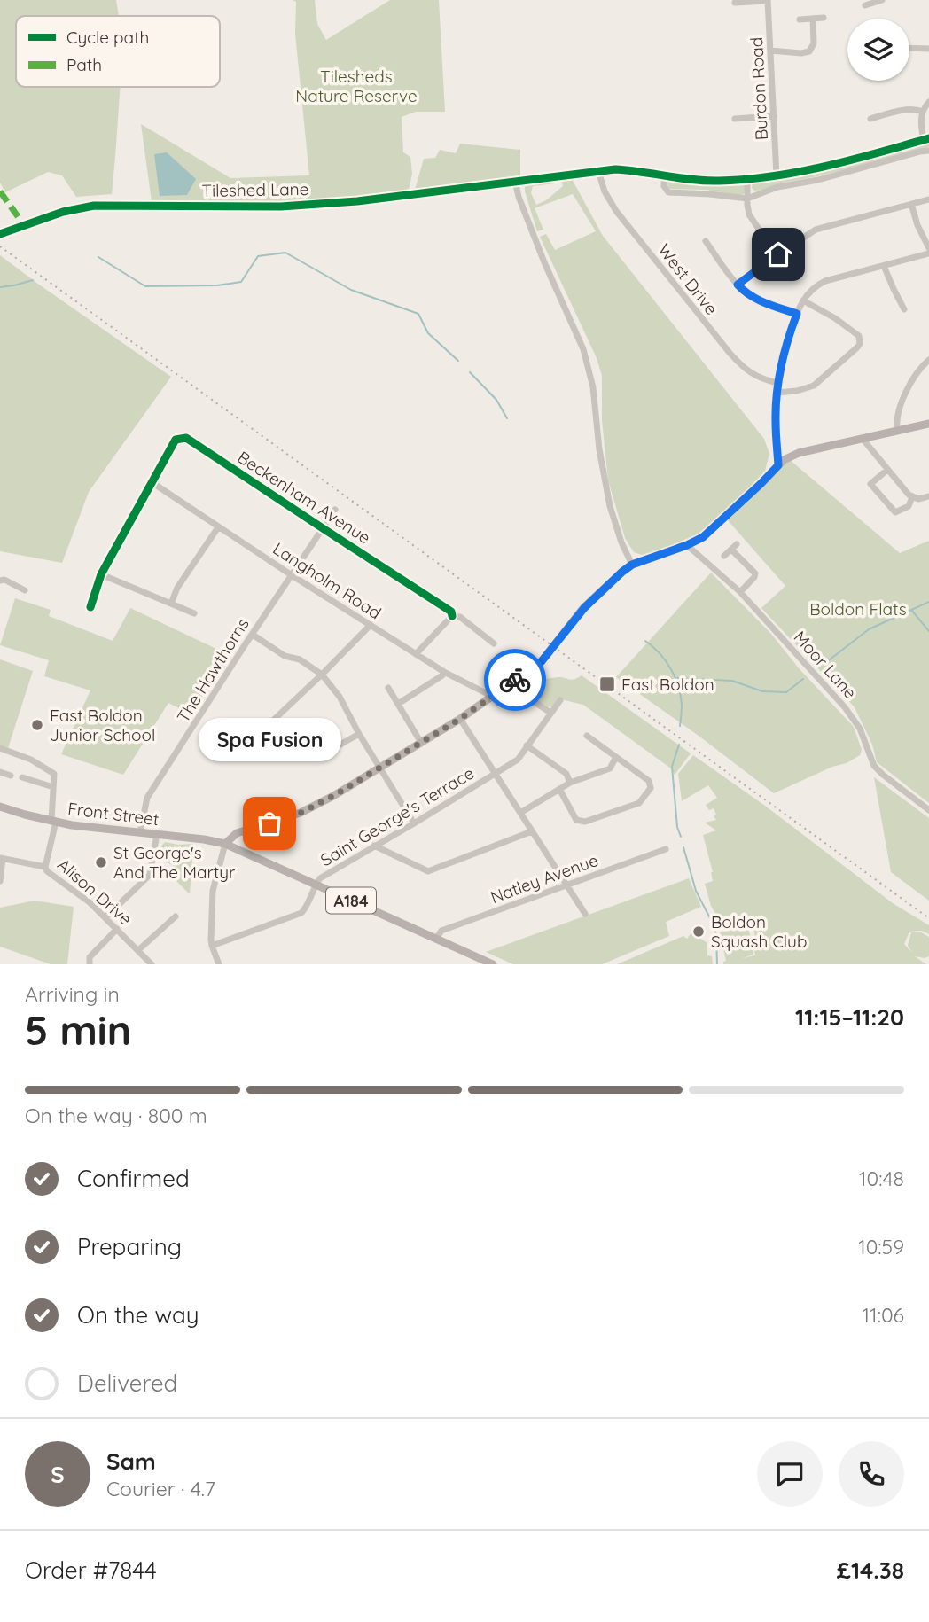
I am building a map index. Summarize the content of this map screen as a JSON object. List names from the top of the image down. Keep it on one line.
{"streets":{"main road":["Front Street","A184"],"street":["Burdon Road","Tileshed Lane","West Drive","Beckenham Avenue","Langholm Road","Moor Lane","The Hawthorns","Saint George's Terrace","Natley Avenue","Alison Drive"]},"crossings":[["Burdon Road","Tileshed Lane"],["Tileshed Lane","West Drive"],["Beckenham Avenue","Langholm Road"],["Beckenham Avenue","The Hawthorns"],["Langholm Road","The Hawthorns"],["The Hawthorns","Front Street"],["Front Street","A184"],["Saint George's Terrace","A184"],["Natley Avenue","A184"]],"parks":["Tilesheds Nature Reserve","Boldon Flats"],"places":{"transit":["East Boldon"],"other":["East Boldon Junior School","Spa Fusion","St George's And The Martyr","Boldon Squash Club"]},"legend":["Cycle path","Path"],"page":{"bubble":"Spa Fusion","heading":["5 min","Arriving in","11:15–11:20"],"panel":["Sam","Courier · 4.7","Order #7844","£14.38"],"bar":"On the way · 800 m","list":[["Confirmed","10:48"],["Preparing","10:59"],["On the way","11:06"],"Delivered"],"round":"S"}}
